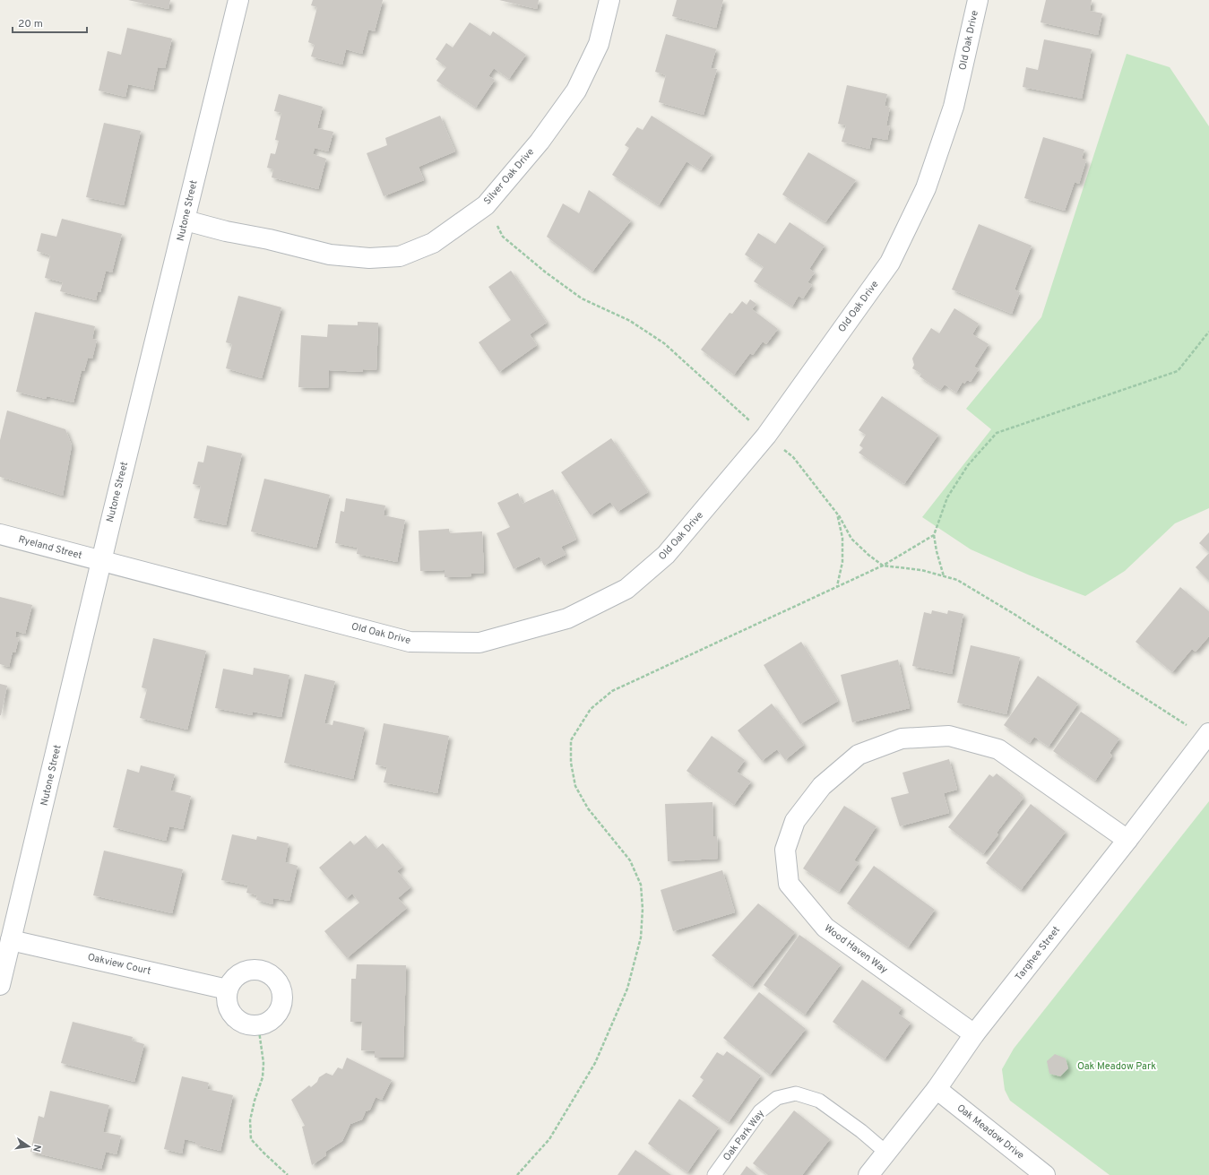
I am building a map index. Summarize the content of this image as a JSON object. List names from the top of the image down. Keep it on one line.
{"streets":{"street":["Old Oak Drive","Silver Oak Drive","Nutone Street","Ryeland Street","Wood Haven Way","Targhee Street","Oakview Court","Oak Meadow Drive"],"lane":["Oak Park Way"]},"crossings":[["Old Oak Drive","Nutone Street"],["Old Oak Drive","Ryeland Street"],["Silver Oak Drive","Nutone Street"],["Nutone Street","Ryeland Street"],["Nutone Street","Oakview Court"],["Wood Haven Way","Targhee Street"],["Targhee Street","Oak Meadow Drive"],["Targhee Street","Oak Park Way"]],"parks":["Oak Meadow Park"],"scale_bar":"20 m","north":"right"}
